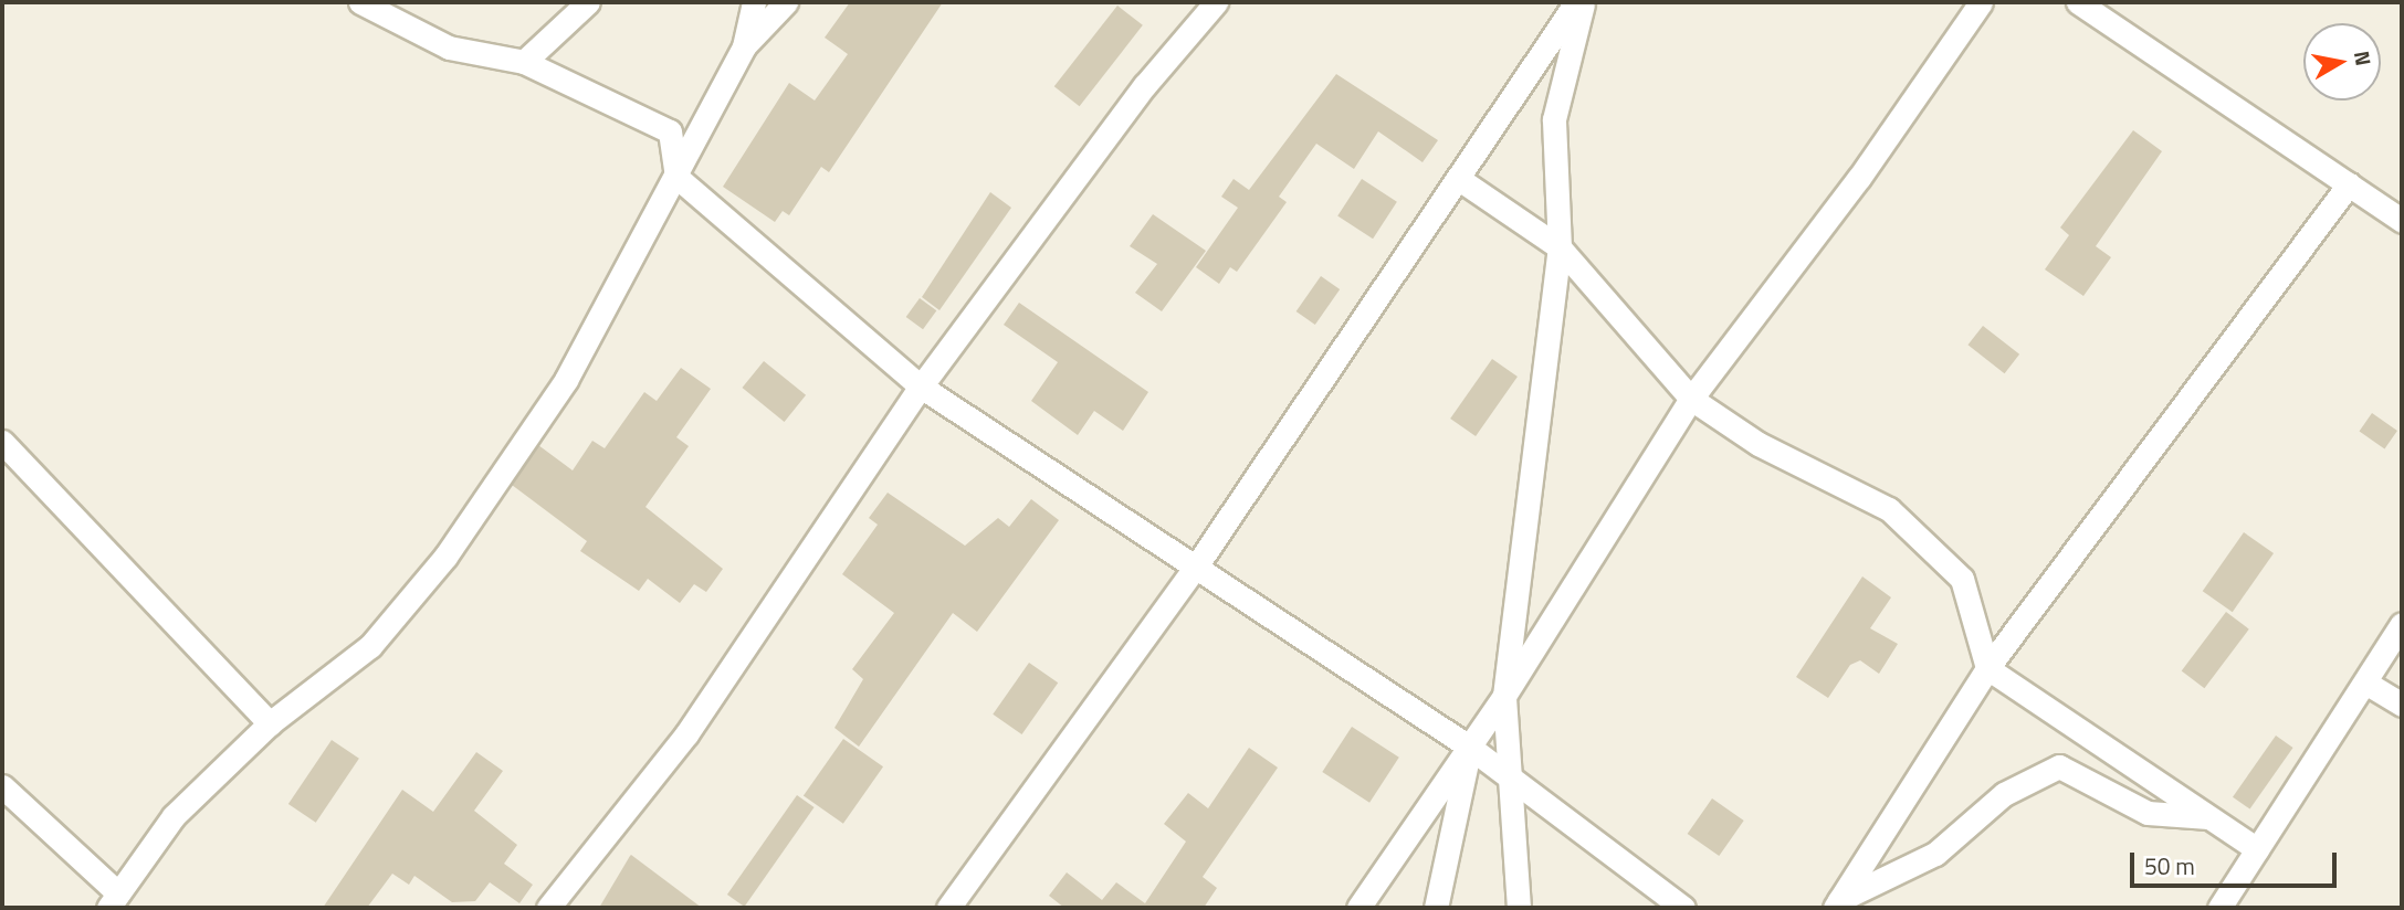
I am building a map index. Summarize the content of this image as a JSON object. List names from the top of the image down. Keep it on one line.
{"scale_bar":"50 m","north":"right"}
